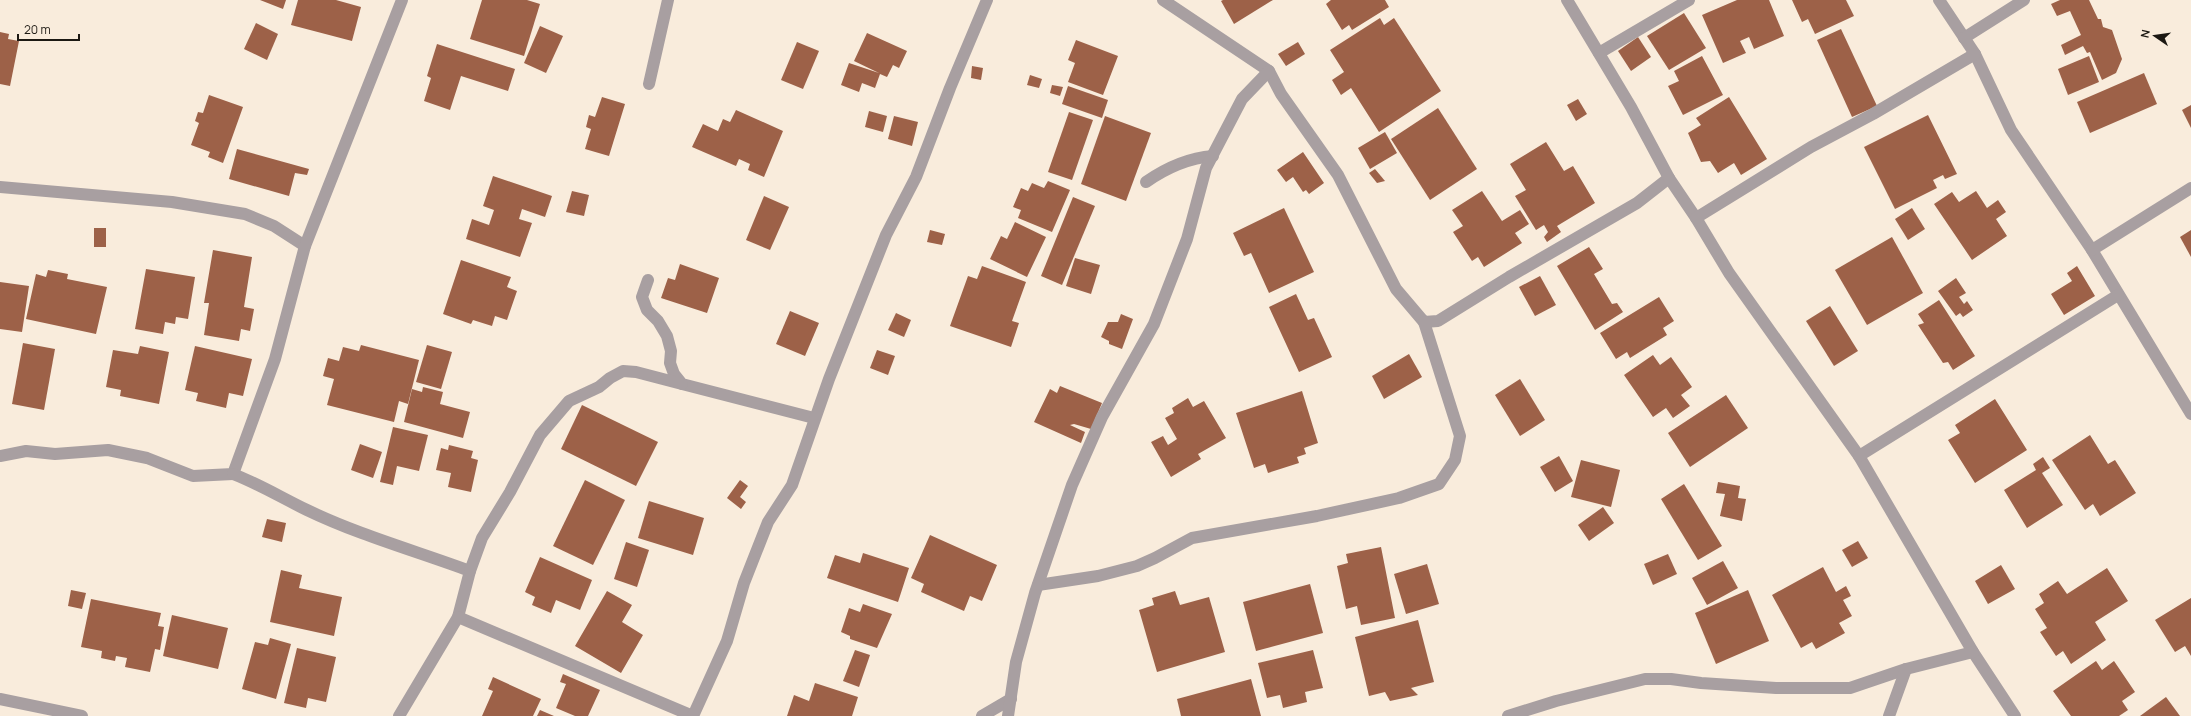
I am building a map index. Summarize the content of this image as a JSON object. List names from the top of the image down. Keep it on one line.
{"scale_bar":"20 m","north":"left"}
